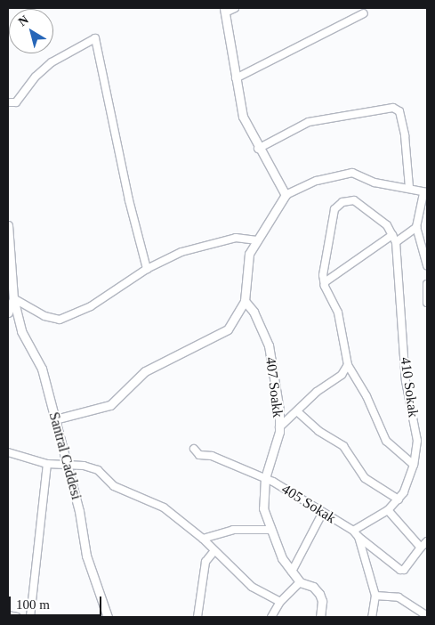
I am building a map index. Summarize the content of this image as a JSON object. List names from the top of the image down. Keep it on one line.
{"streets":{"street":["407 Soakk","410 Sokak","Santral Caddesi","405 Sokak"]},"crossings":[["407 Soakk","405 Sokak"],["410 Sokak","405 Sokak"]],"scale_bar":"100 m","north":"top left"}
